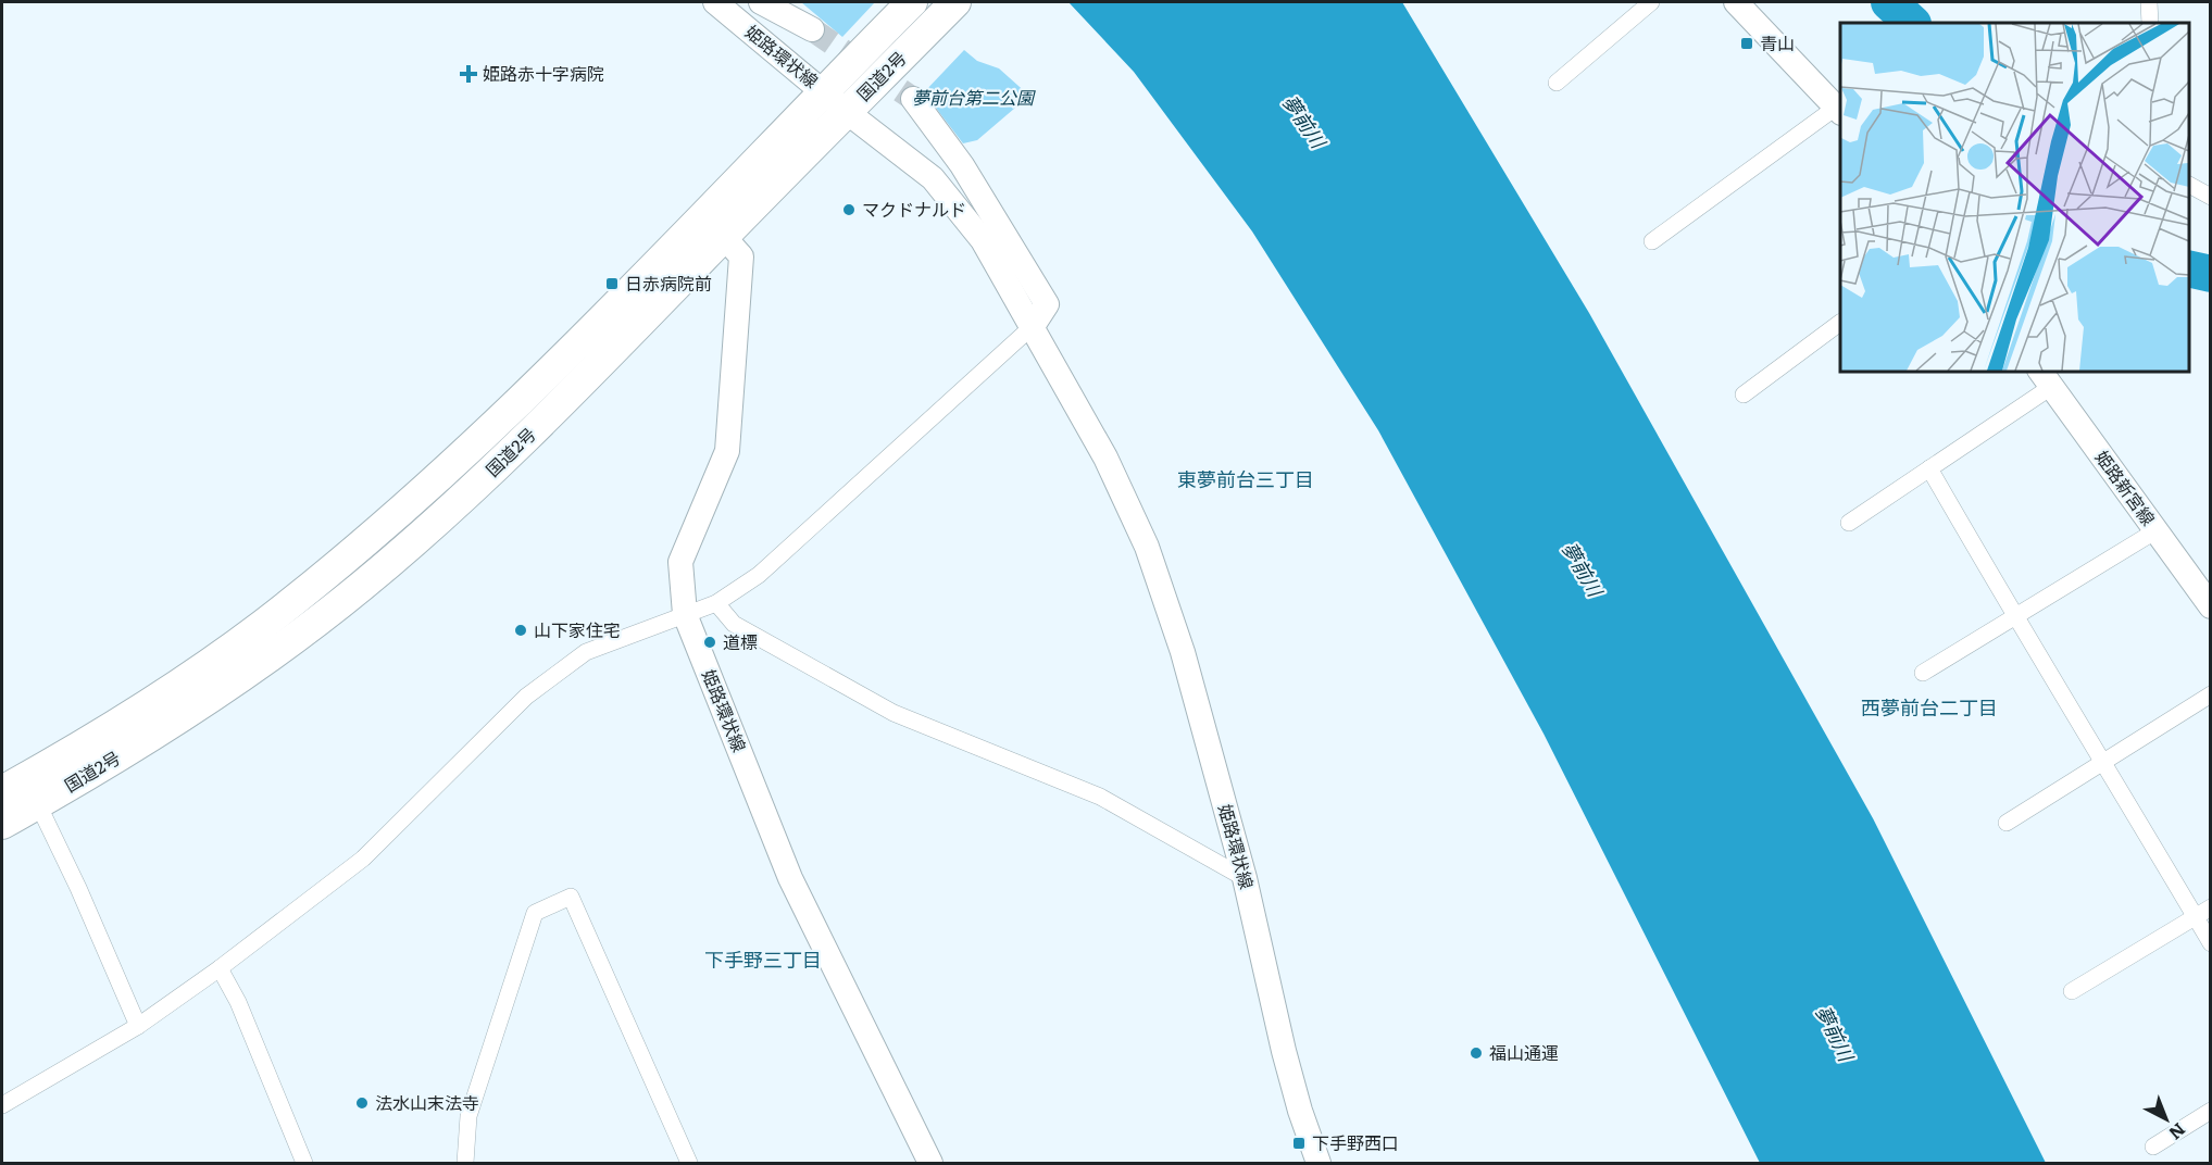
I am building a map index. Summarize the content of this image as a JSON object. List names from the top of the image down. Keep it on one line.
{"streets":{"highway":["国道2号"],"main road":["姫路環状線","姫路新宮線"]},"crossings":[["姫路環状線","国道2号"]],"districts":["東夢前台三丁目","西夢前台二丁目","下手野三丁目"],"water":["夢前川"],"parks":["夢前台第二公園"],"places":{"transit":["青山","日赤病院前","下手野西口"],"health":["姫路赤十字病院"],"other":["マクドナルド","山下家住宅","道標","福山通運","法水山末法寺"]},"north":"bottom right"}
